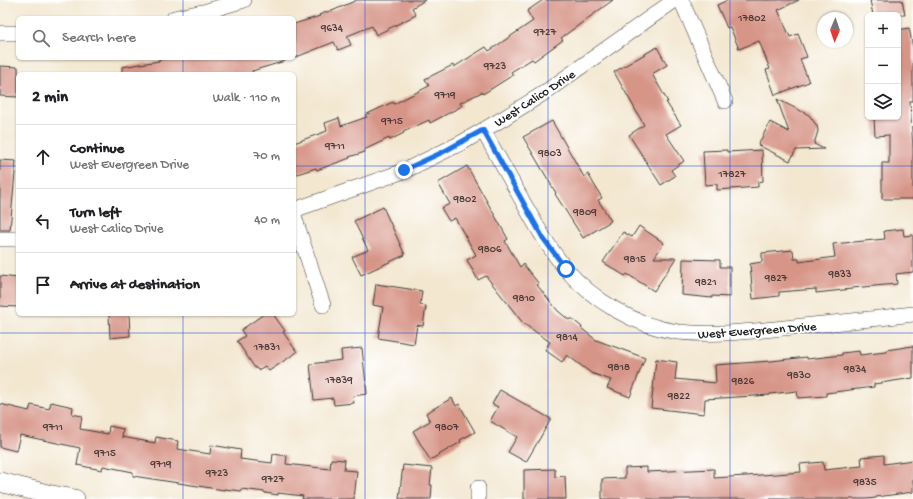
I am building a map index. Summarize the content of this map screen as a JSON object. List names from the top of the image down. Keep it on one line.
{"streets":{"street":["West Calico Drive","West Evergreen Drive"]},"crossings":[["West Calico Drive","West Evergreen Drive"]],"house_numbers":["17802","9634","9727","9723","9719","9715","9711","9803","17827","9802","9809","9806","9815","9833","9827","9821","9810","9814","17831","9818","9834","9830","17839","9826","9822","9711","9807","9715","9719","9723","9727","9835"],"north":"bottom","page":{"map_buttons":["+","−"],"search":"Search here","heading":["2 min","Walk · 110 m"],"list":[["Continue","West Evergreen Drive","70 m"],["Turn left","West Calico Drive","40 m"],"Arrive at destination"]}}
